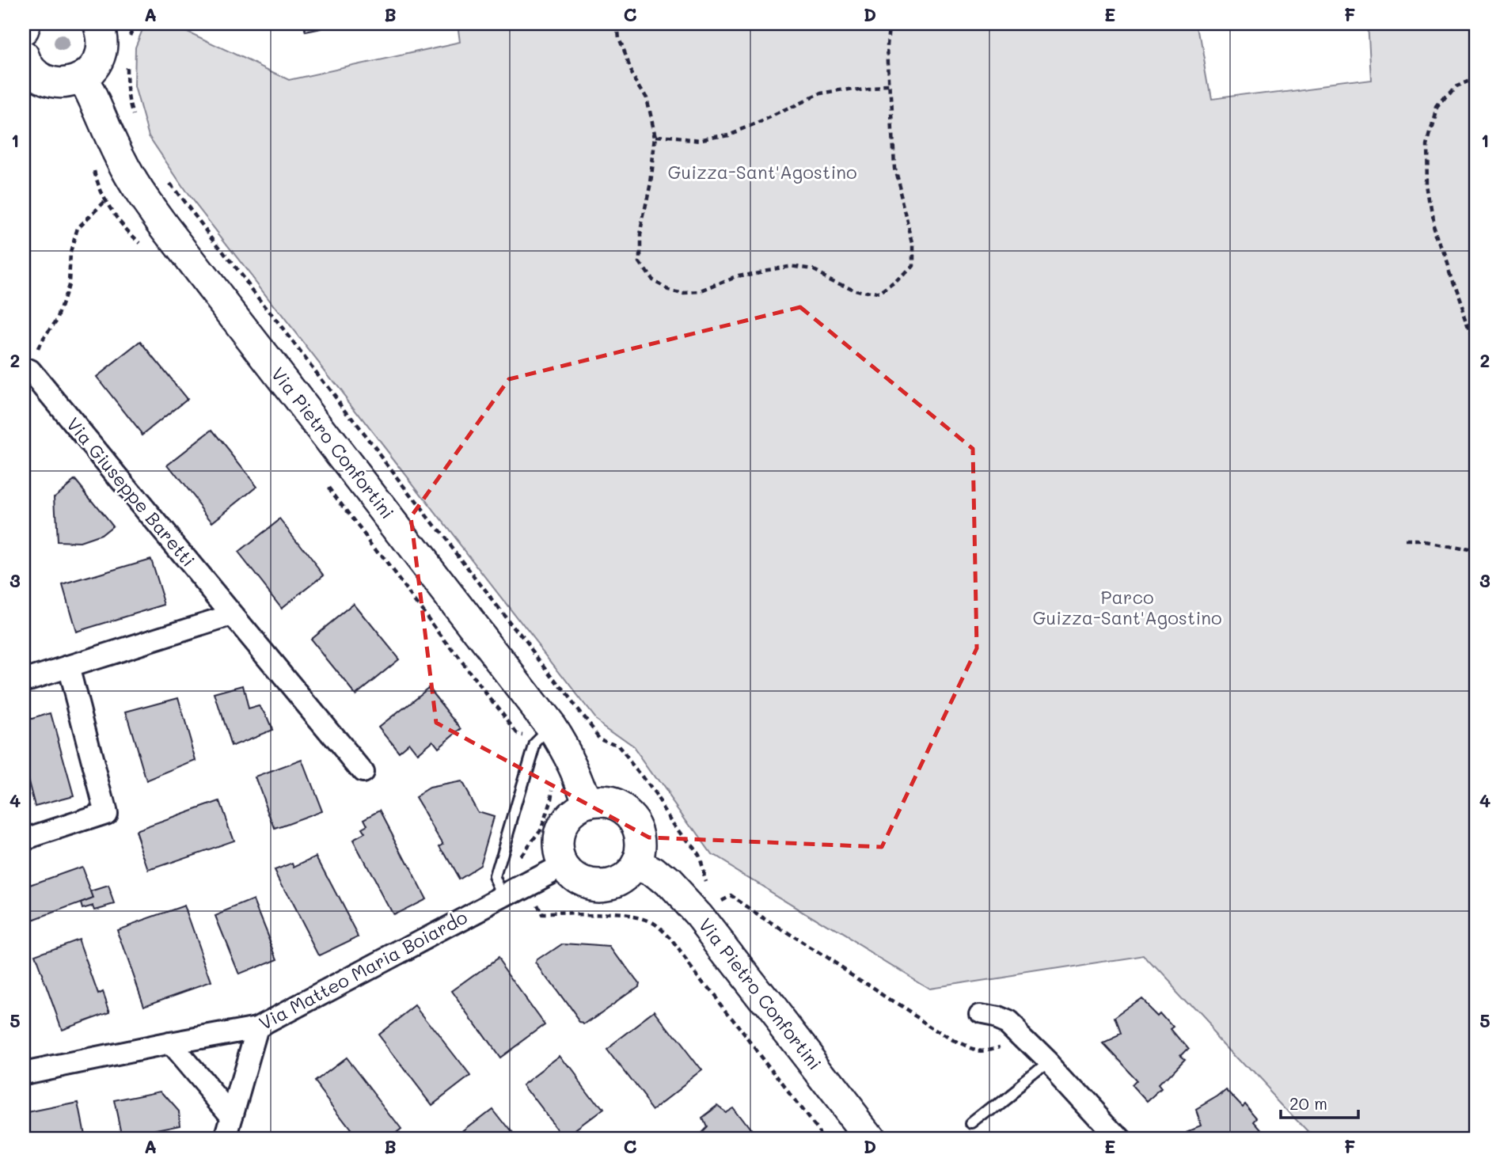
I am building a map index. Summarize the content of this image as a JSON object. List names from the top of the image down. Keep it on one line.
{"streets":{"main road":["Via Pietro Confortini"],"street":["Via Giuseppe Baretti","Via Matteo Maria Boiardo"]},"crossings":[["Via Pietro Confortini","Via Matteo Maria Boiardo"]],"parks":["Guizza-Sant'Agostino","Parco Guizza-Sant'Agostino"],"scale_bar":"20 m","grid":{"columns":["A","B","C","D","E","F"],"rows":["1","2","3","4","5"]}}
